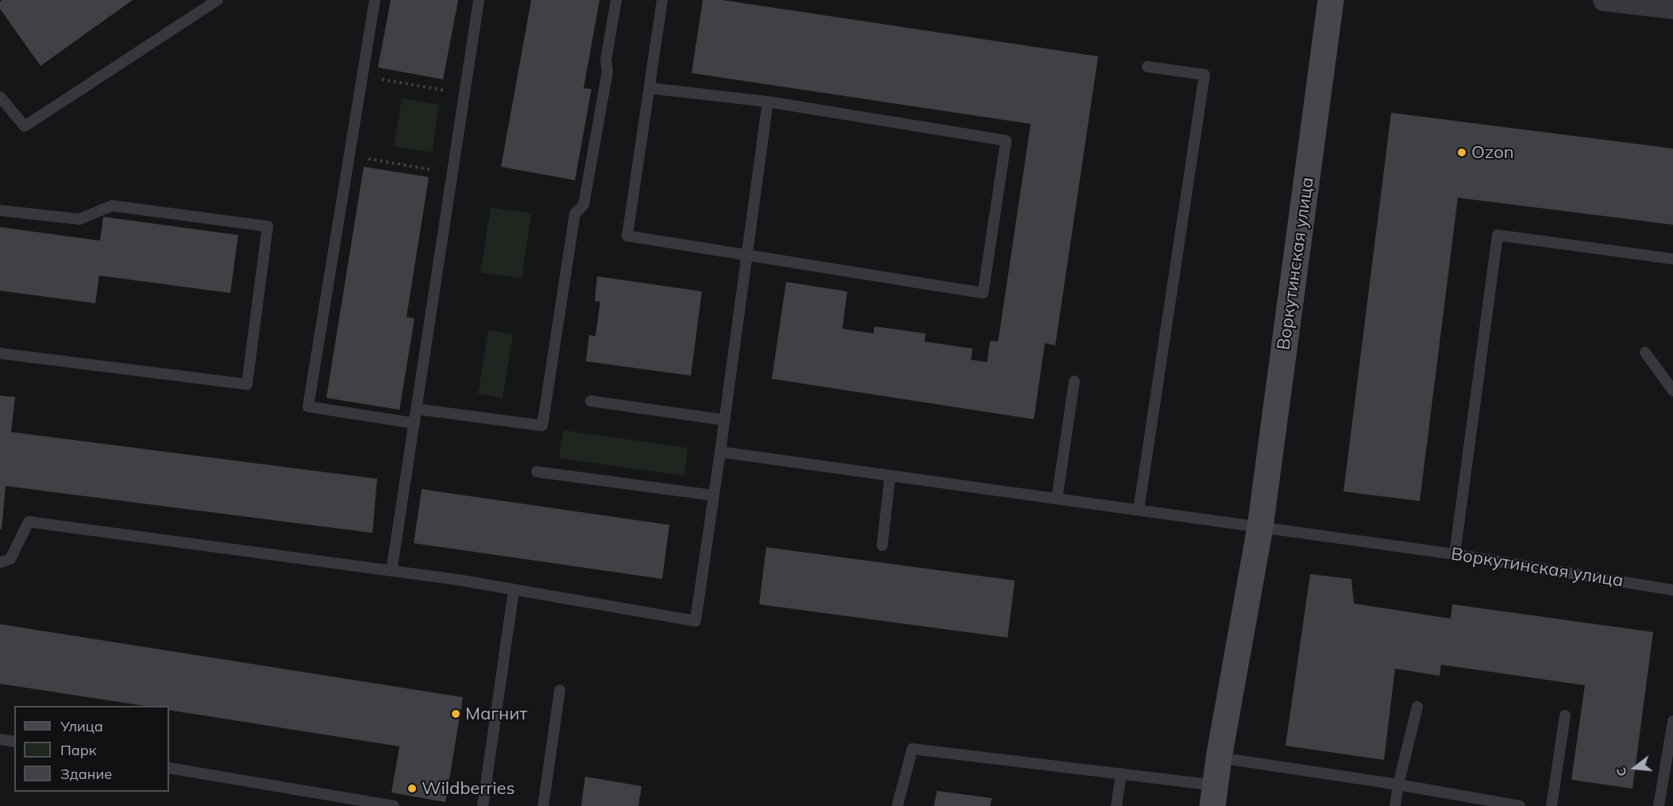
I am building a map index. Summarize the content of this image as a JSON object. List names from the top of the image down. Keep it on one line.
{"streets":{"street":["Воркутинская улица"]},"places":["Ozon","Магнит","Wildberries"],"legend":["Улица","Парк","Здание"],"north":"left"}
